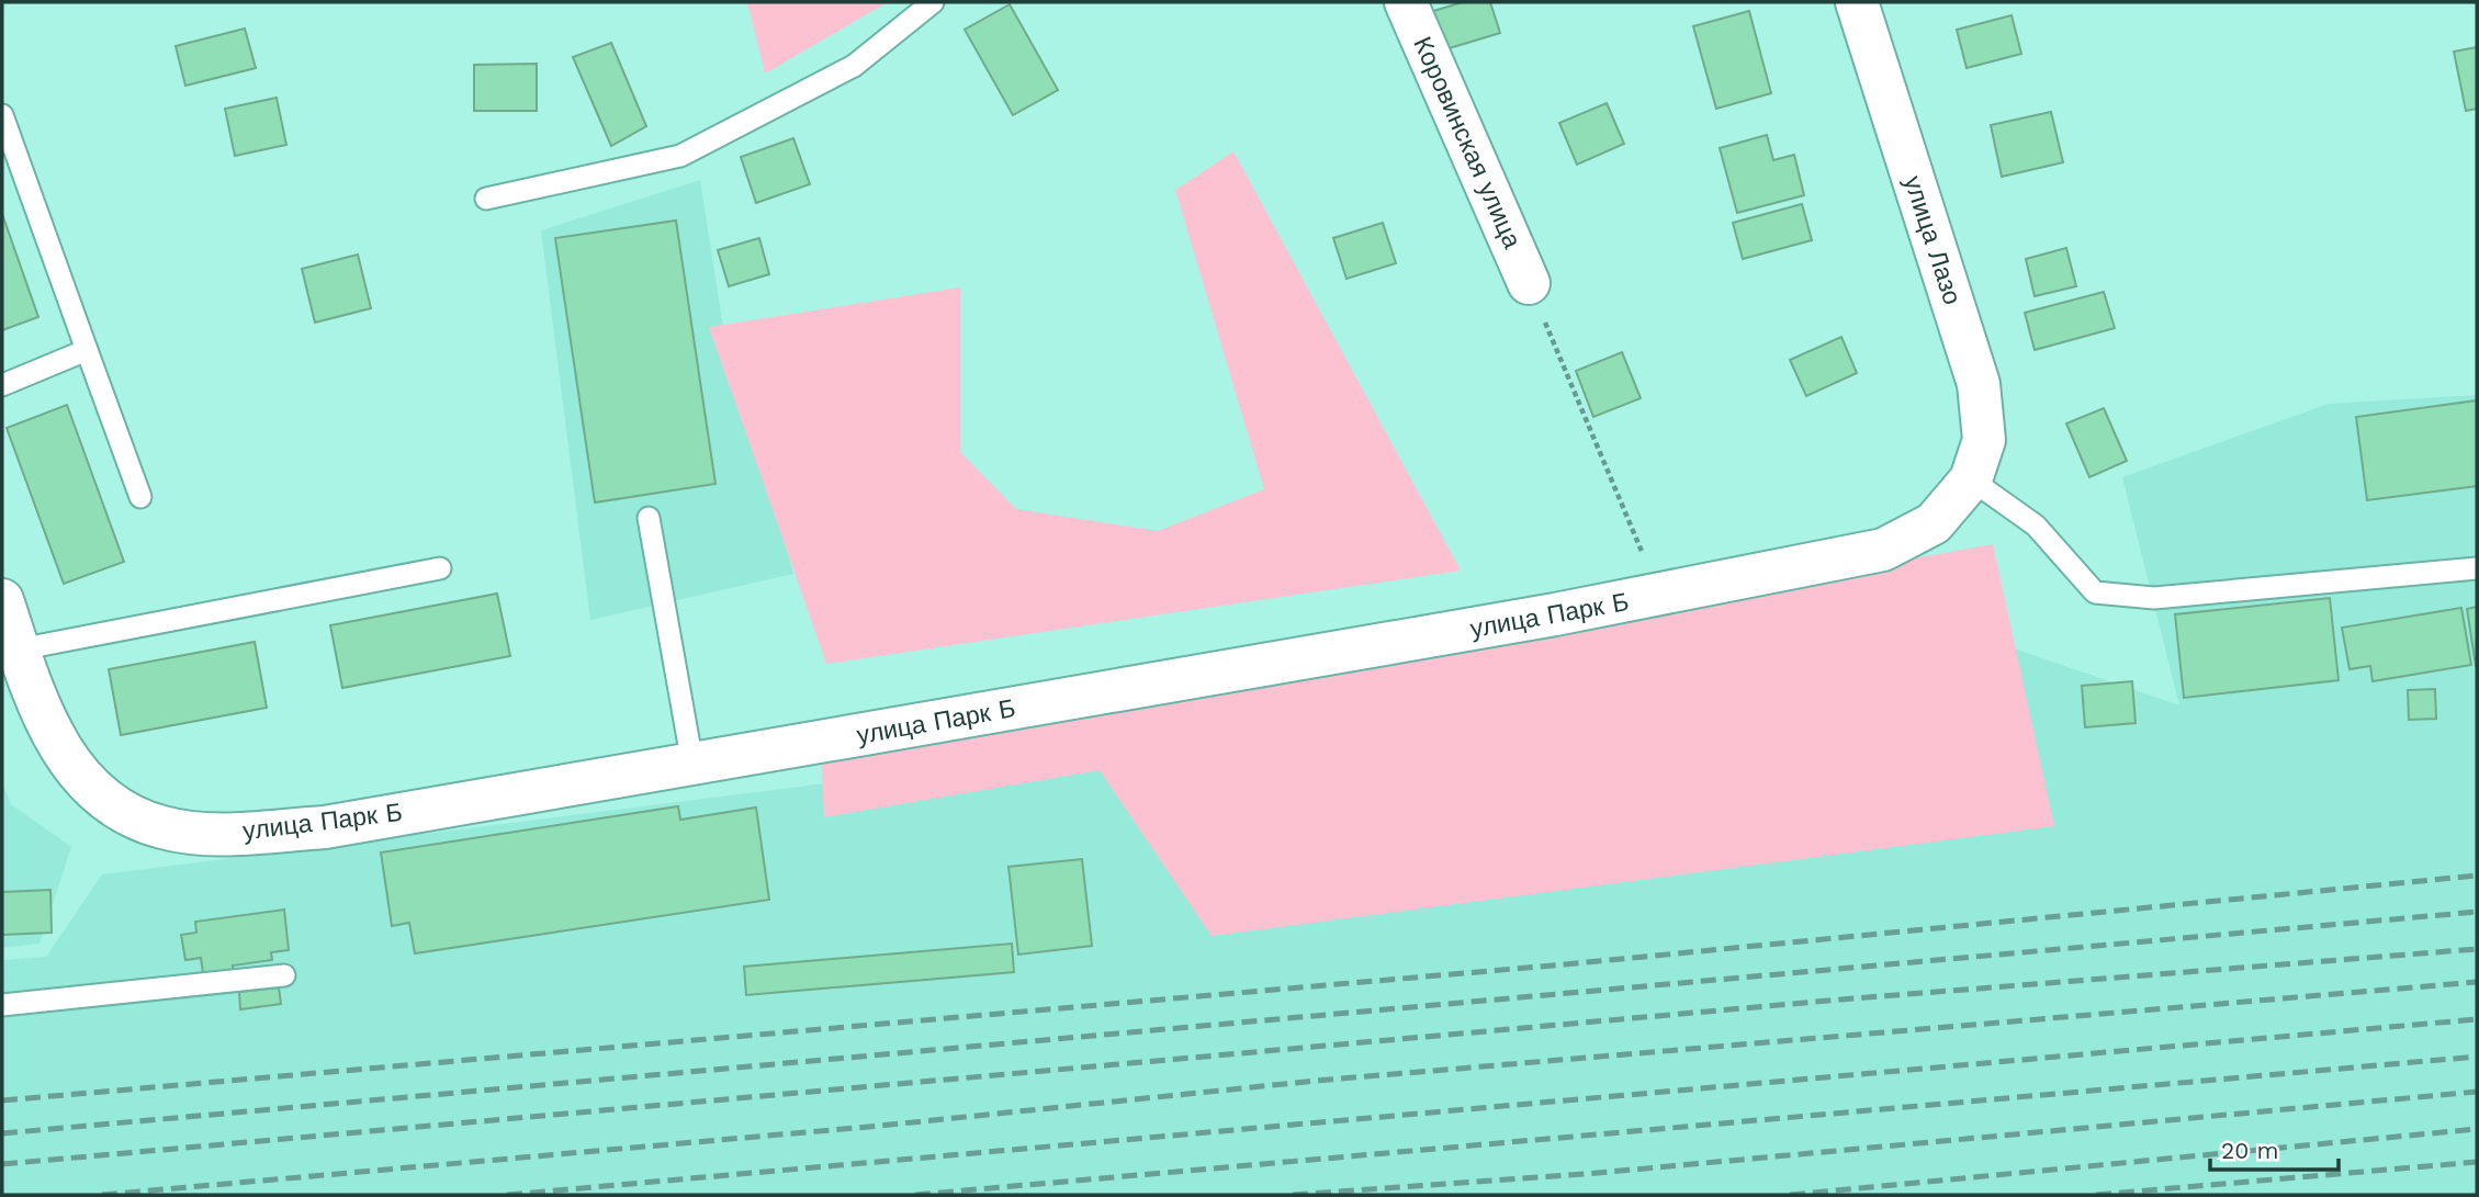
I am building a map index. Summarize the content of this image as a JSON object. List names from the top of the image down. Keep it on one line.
{"streets":{"street":["Коровинская улица","улица Лазо","улица Парк Б"]},"crossings":[["улица Лазо","улица Парк Б"]],"scale_bar":"20 m"}
